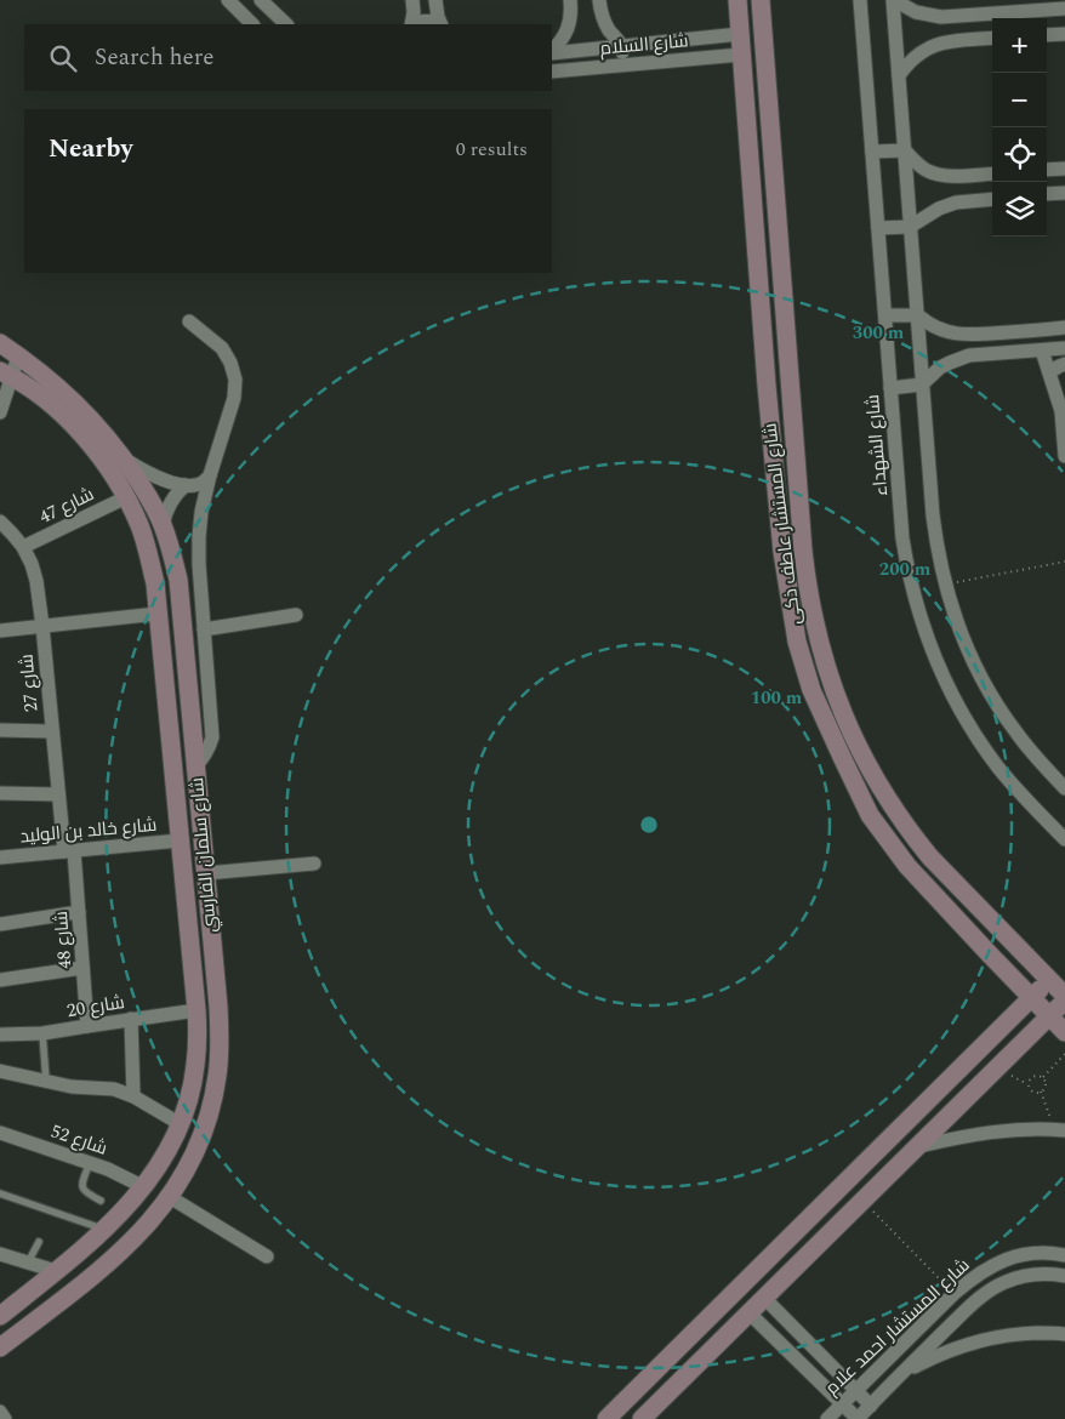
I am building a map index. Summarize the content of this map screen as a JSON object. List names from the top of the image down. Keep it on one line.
{"streets":{"street":["شارع السلام","شارع الشهداء","شارع 47","شارع المستشار عاطف ذكى","شارع 27","شارع خالد بن الوليد","شارع سلمان الفارسي","شارع 48","شارع 20","شارع 52","شارع المستشار احمد علام"]},"crossings":[["شارع السلام","شارع المستشار عاطف ذكى"],["شارع 47","شارع 27"],["شارع 47","شارع سلمان الفارسي"],["شارع 27","شارع خالد بن الوليد"],["شارع 27","شارع 48"],["شارع خالد بن الوليد","شارع سلمان الفارسي"],["شارع خالد بن الوليد","شارع 48"],["شارع سلمان الفارسي","شارع 20"],["شارع سلمان الفارسي","شارع 52"],["شارع 48","شارع 20"]],"page":{"map_buttons":["+","−"],"search":"Search here","heading":["Nearby","0 results"]},"rings":["300 m","200 m","100 m"]}
